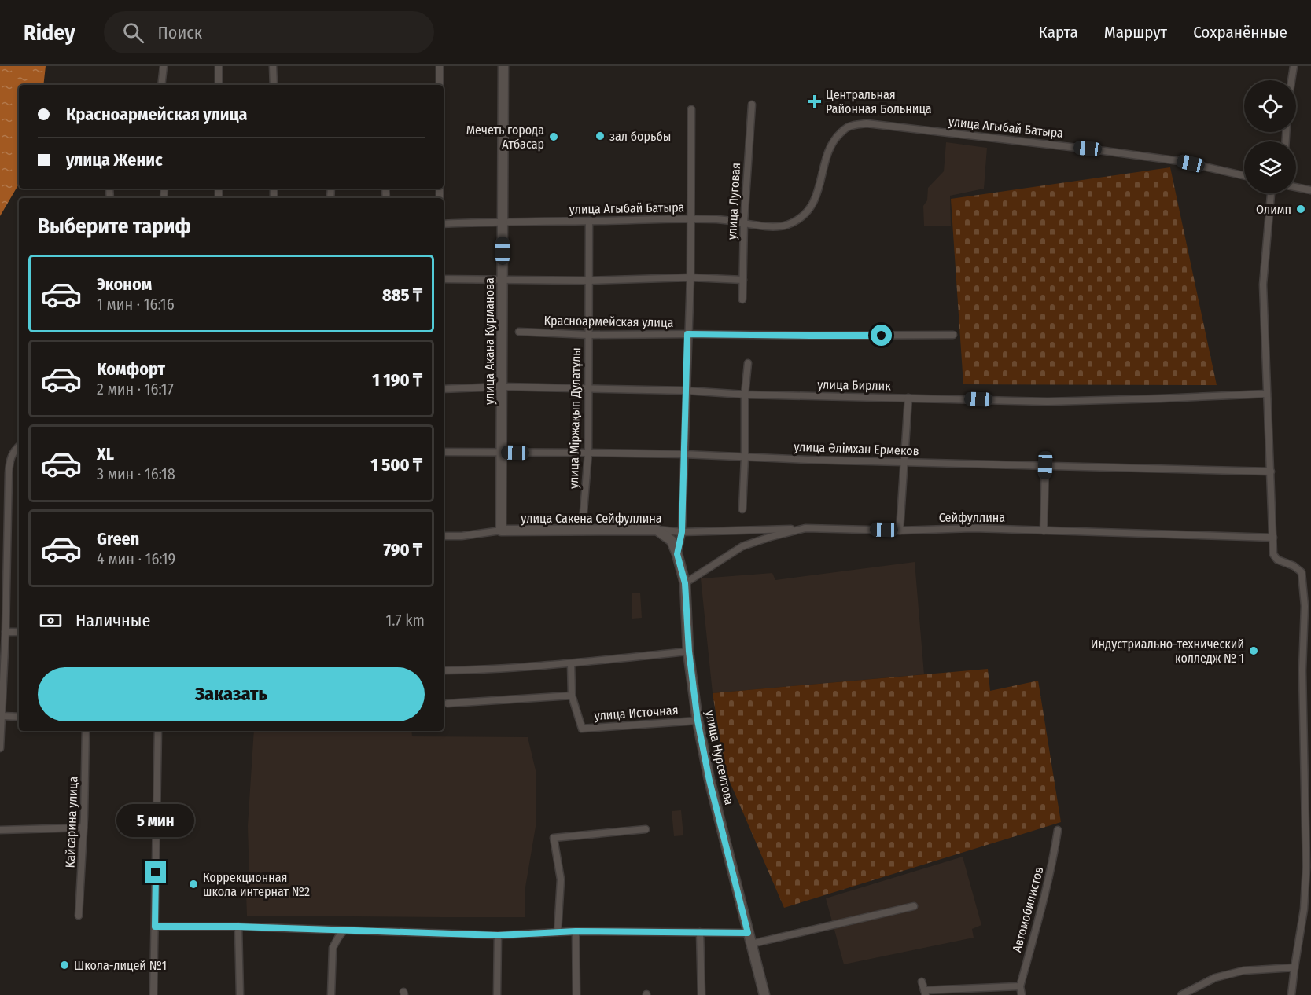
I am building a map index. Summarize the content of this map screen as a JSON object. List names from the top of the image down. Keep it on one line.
{"streets":{"main road":["улица Акана Курманова","улица Сакена Сейфуллина","улица Нурсеитова"],"street":["улица Агыбай Батыра","улица Луговая","Красноармейская улица","улица Бирлик","улица Міржақып Дулатұлы","улица Әлімхан Ермеков","Сейфуллина","улица Источная","Кайсарина улица","Автомобилистов"]},"crossings":[["улица Агыбай Батыра","улица Луговая"],["улица Агыбай Батыра","улица Акана Курманова"],["улица Агыбай Батыра","улица Міржақып Дулатұлы"],["Красноармейская улица","улица Міржақып Дулатұлы"],["улица Акана Курманова","улица Бирлик"],["улица Акана Курманова","улица Әлімхан Ермеков"],["улица Акана Курманова","улица Сакена Сейфуллина"],["улица Бирлик","улица Міржақып Дулатұлы"],["улица Міржақып Дулатұлы","улица Әлімхан Ермеков"],["улица Міржақып Дулатұлы","улица Сакена Сейфуллина"],["Сейфуллина","улица Сакена Сейфуллина"],["Сейфуллина","улица Нурсеитова"],["улица Сакена Сейфуллина","улица Нурсеитова"],["улица Источная","улица Нурсеитова"]],"places":{"health":["Центральная Районная Больница"],"other":["зал борьбы","Мечеть города Атбасар","Олимп","Индустриально-технический колледж № 1","Коррекционная школа интернат №2","Школа-лицей №1"]},"page":{"header":"Ridey","search":"Поиск","nav":["Карта","Маршрут","Сохранённые"],"banner":["Красноармейская улица","улица Женис"],"heading":"Выберите тариф","list":[{"name":"Эконом","note":"1 мин · 16:16","value":"885 ₸"},{"name":"Комфорт","note":"2 мин · 16:17","value":"1 190 ₸"},{"name":"XL","note":"3 мин · 16:18","value":"1 500 ₸"},{"name":"Green","note":"4 мин · 16:19","value":"790 ₸"}],"pay":["Наличные","1.7 km"],"buttons":"Заказать","bubble":"5 мин"}}
